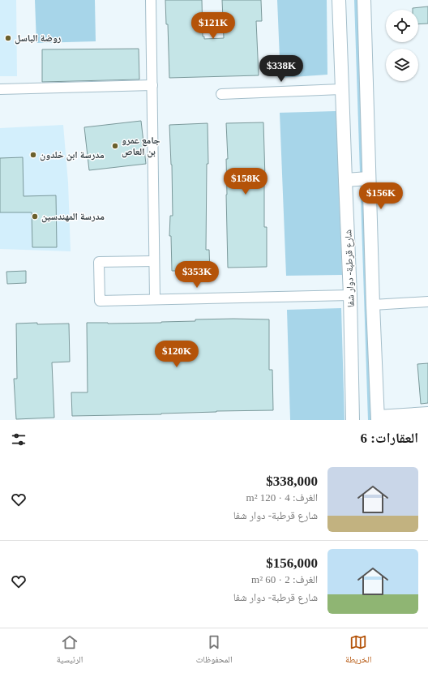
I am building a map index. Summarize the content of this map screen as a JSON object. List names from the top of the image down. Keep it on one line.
{"streets":{"main road":["شارع قرطبة- دوار شفا"]},"places":["روضة الباسل","جامع عمرو بن العاص","مدرسة ابن خلدون","مدرسة المهندسين"],"page":{"price":["$121K","$338K","$158K","$156K","$353K","$120K"],"heading":"العقارات: 6","list":[{"name":"$338,000","note":"الغرف: 4 · 120 m² · شارع قرطبة- دوار شفا"},{"name":"$156,000","note":"الغرف: 2 · 60 m² · شارع قرطبة- دوار شفا"}],"tabs":["الخريطة","المحفوظات","الرئيسية"]}}
